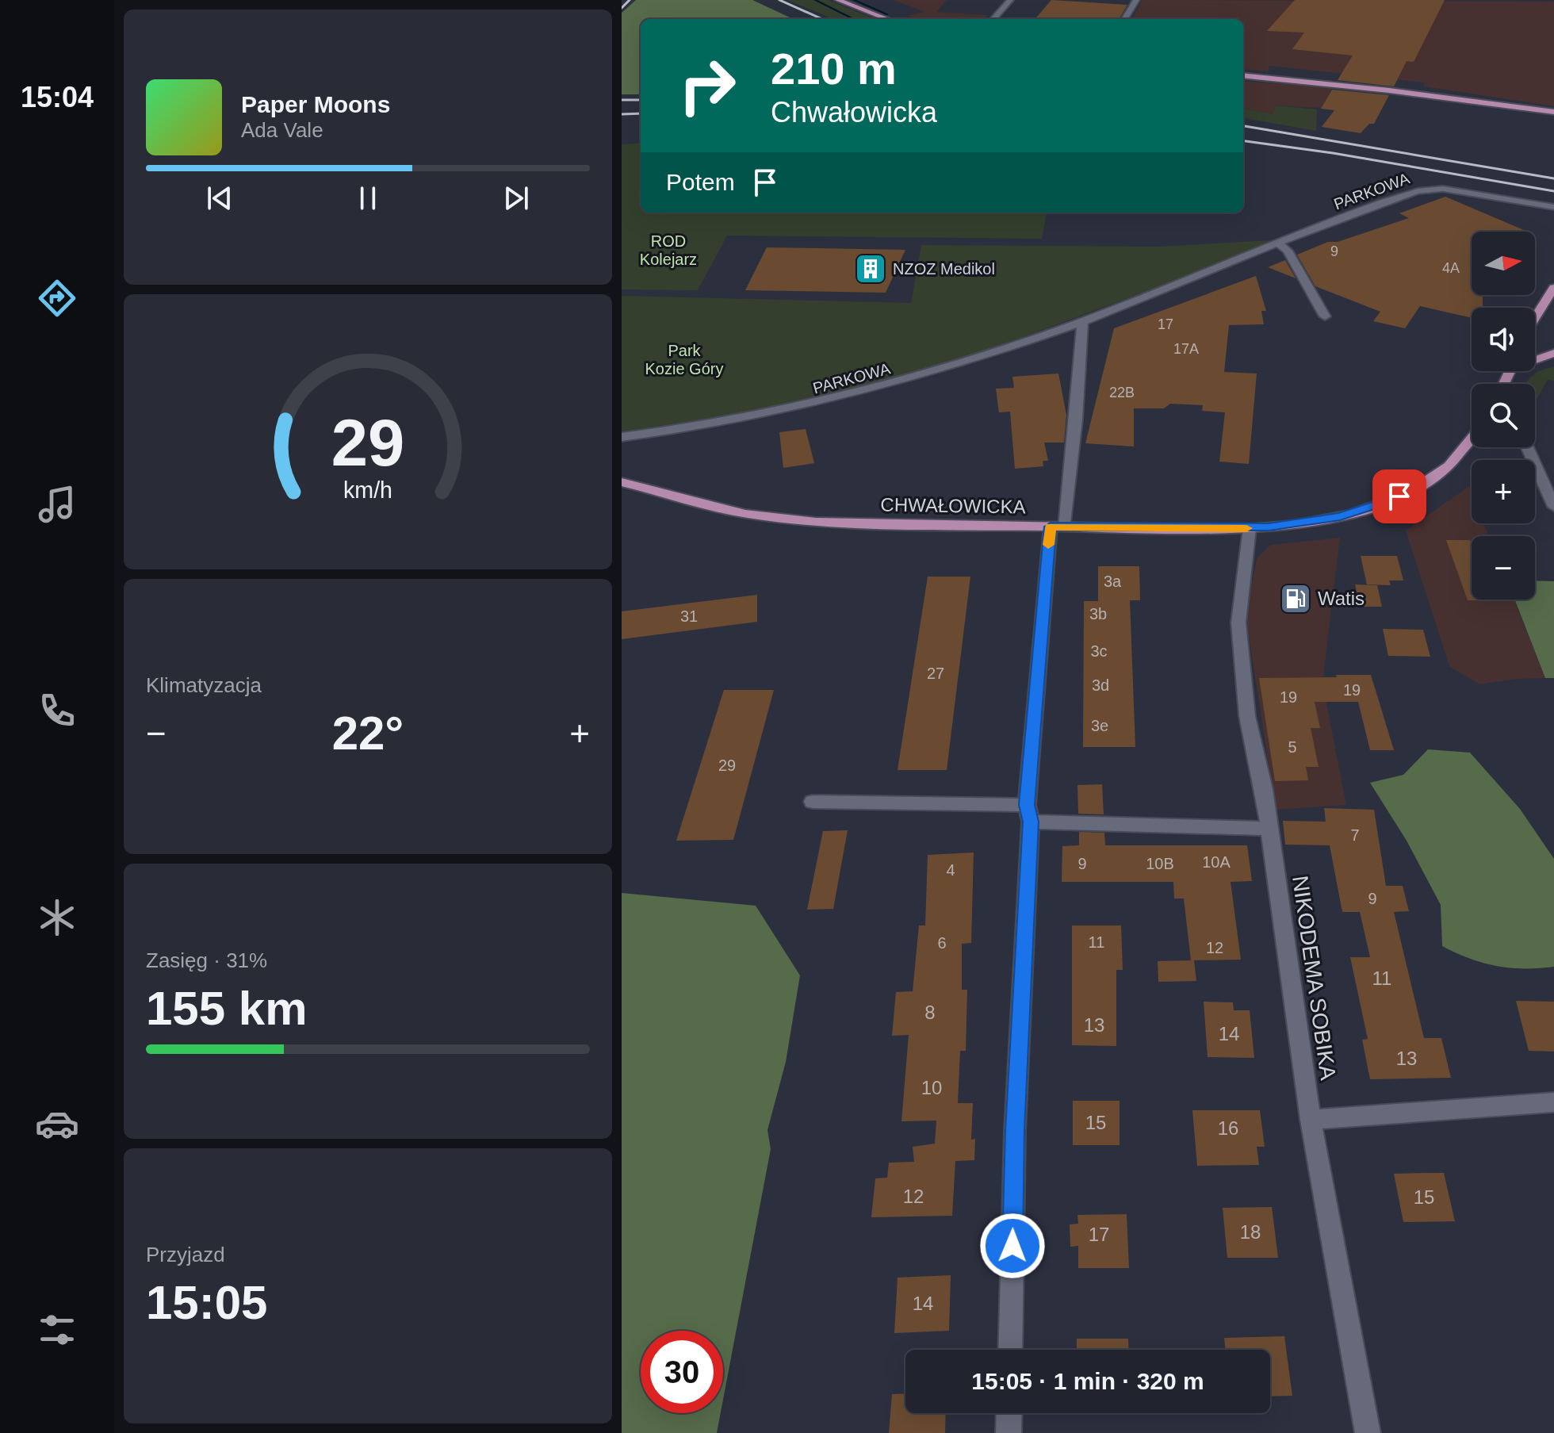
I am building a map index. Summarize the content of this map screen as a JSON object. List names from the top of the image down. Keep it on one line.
{"streets":{"main road":["CHWAŁOWICKA"],"street":["PARKOWA","NIKODEMA SOBIKA"]},"crossings":[["CHWAŁOWICKA","NIKODEMA SOBIKA"]],"parks":["ROD Kolejarz","Park Kozie Góry"],"places":{"building":["NZOZ Medikol"],"fuel station":["Watis"]},"house_numbers":["9","4A","17","17A","22B","3a","3b","31","3c","27","3d","19","19","3e","5","29","7","10A","9","10B","4","9","11","6","12","11","8","13","14","13","10","15","16","12","15","18","17","14"],"north":"right","page":{"tabs":"15:04","turn":["210 m","Chwałowicka"],"song":["Paper Moons","Ada Vale"],"then":"Potem","map_buttons":["+","−"],"tile":["Klimatyzacja",["Zasięg · 31%","155 km"],["Przyjazd","15:05"]],"heat":["−","22°","+"],"limit":"30","trip":"15:05 · 1 min · 320 m","gauge":["29","km/h"]}}
